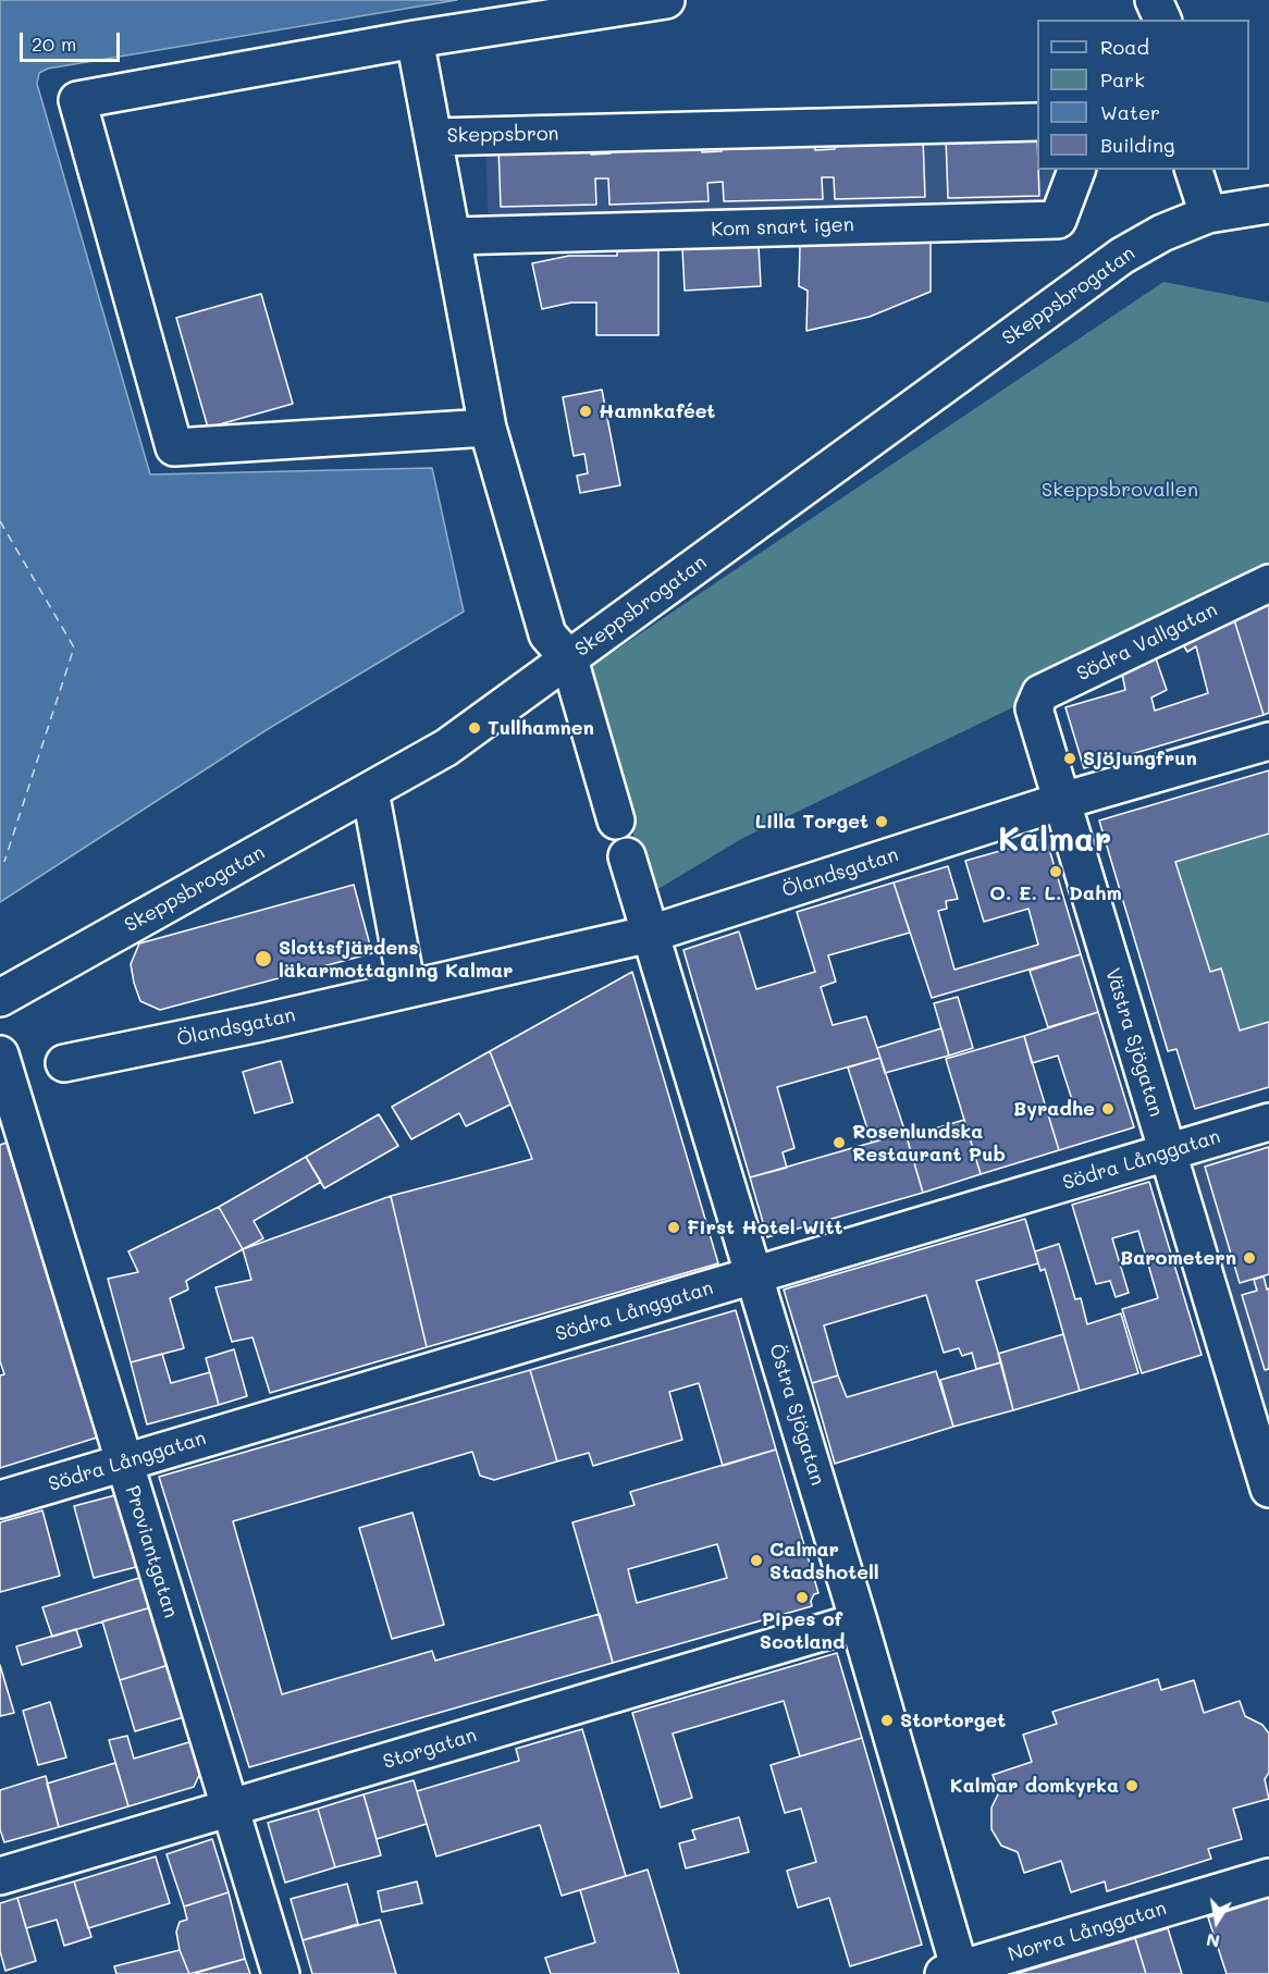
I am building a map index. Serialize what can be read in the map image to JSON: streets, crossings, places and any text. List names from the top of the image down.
{
  "streets": {
    "street": [
      "Skeppsbron",
      "Kom snart igen",
      "Skeppsbrogatan",
      "Södra Vallgatan",
      "Ölandsgatan",
      "Västra Sjögatan",
      "Södra Långgatan",
      "Östra Sjögatan",
      "Proviantgatan",
      "Storgatan",
      "Norra Långgatan"
    ]
  },
  "crossings": [
    ["Skeppsbron", "Kom snart igen"],
    ["Skeppsbron", "Skeppsbrogatan"],
    ["Södra Vallgatan", "Västra Sjögatan"],
    ["Ölandsgatan", "Västra Sjögatan"],
    ["Ölandsgatan", "Östra Sjögatan"],
    ["Västra Sjögatan", "Södra Långgatan"],
    ["Södra Långgatan", "Östra Sjögatan"],
    ["Södra Långgatan", "Proviantgatan"],
    ["Östra Sjögatan", "Storgatan"],
    ["Östra Sjögatan", "Norra Långgatan"],
    ["Proviantgatan", "Storgatan"]
  ],
  "districts": ["Kalmar"],
  "parks": ["Skeppsbrovallen"],
  "places": [
    "Hamnkaféet",
    "Tullhamnen",
    "Sjöjungfrun",
    "Lilla Torget",
    "O. E. L. Dahm",
    "Slottsfjärdens läkarmottagning Kalmar",
    "Byradhe",
    "Rosenlundska Restaurant Pub",
    "First Hotel Witt",
    "Barometern",
    "Calmar Stadshotell",
    "Pipes of Scotland",
    "Stortorget",
    "Kalmar domkyrka"
  ],
  "legend": [
    "Road",
    "Park",
    "Water",
    "Building"
  ],
  "scale_bar": "20 m",
  "north": "bottom"
}
